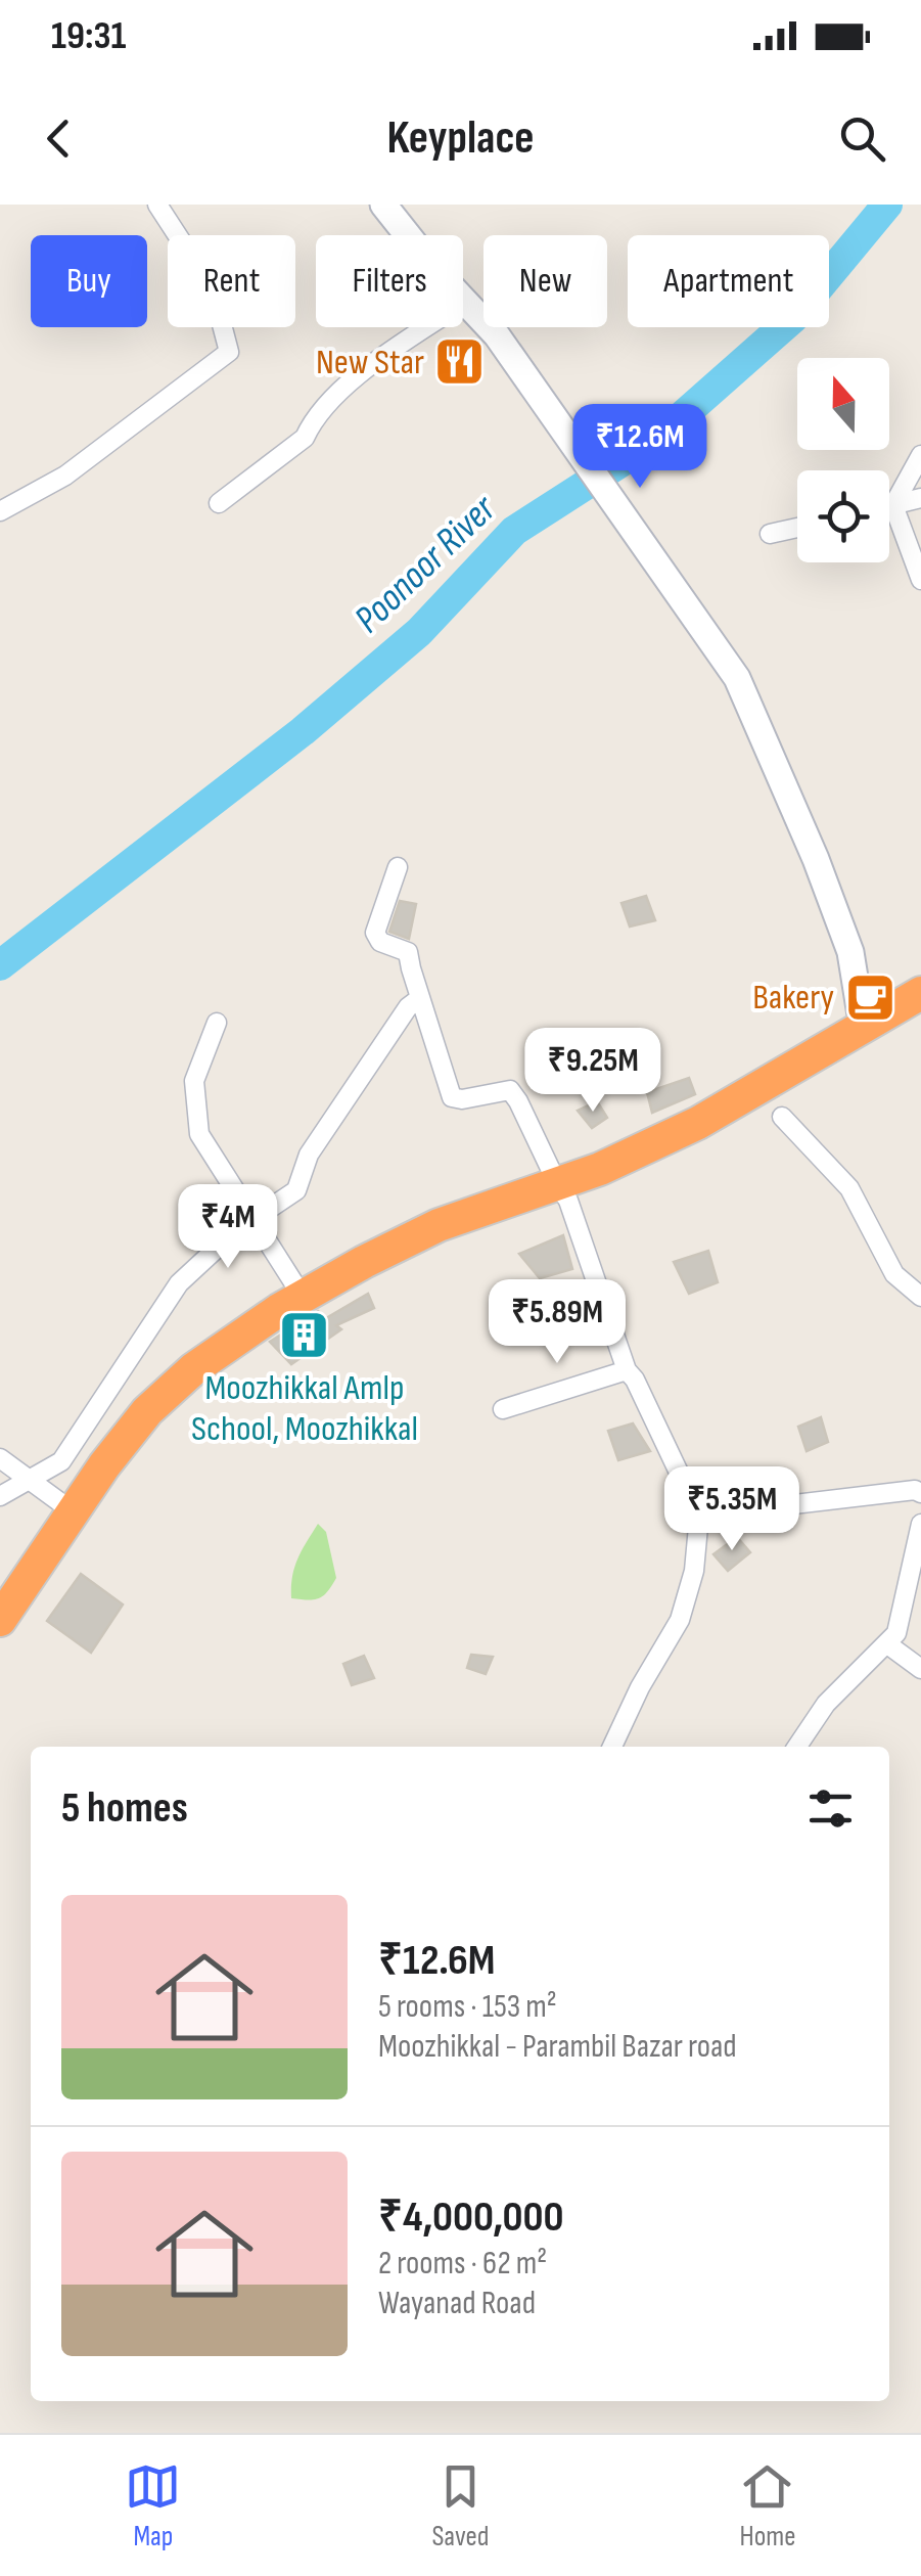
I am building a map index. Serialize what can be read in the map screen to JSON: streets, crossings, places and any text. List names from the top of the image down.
{
  "water": ["Poonoor River"],
  "places": {
    "restaurant": ["New Star"],
    "cafe": ["Bakery"],
    "building": ["Moozhikkal Amlp School, Moozhikkal"]
  },
  "north": "top",
  "page": {
    "status": "19:31",
    "header": "Keyplace",
    "chip": [
      "Buy",
      "Rent",
      "Filters",
      "New",
      "Apartment"
    ],
    "price": [
      "₹12.6M",
      "₹9.25M",
      "₹4M",
      "₹5.89M",
      "₹5.35M"
    ],
    "heading": "5 homes",
    "list": [
      {
        "name": "₹12.6M",
        "note": "5 rooms · 153 m² · Moozhikkal - Parambil Bazar road"
      },
      {
        "name": "₹4,000,000",
        "note": "2 rooms · 62 m² · Wayanad Road"
      }
    ],
    "tabs": ["Map", "Saved", "Home"]
  }
}
